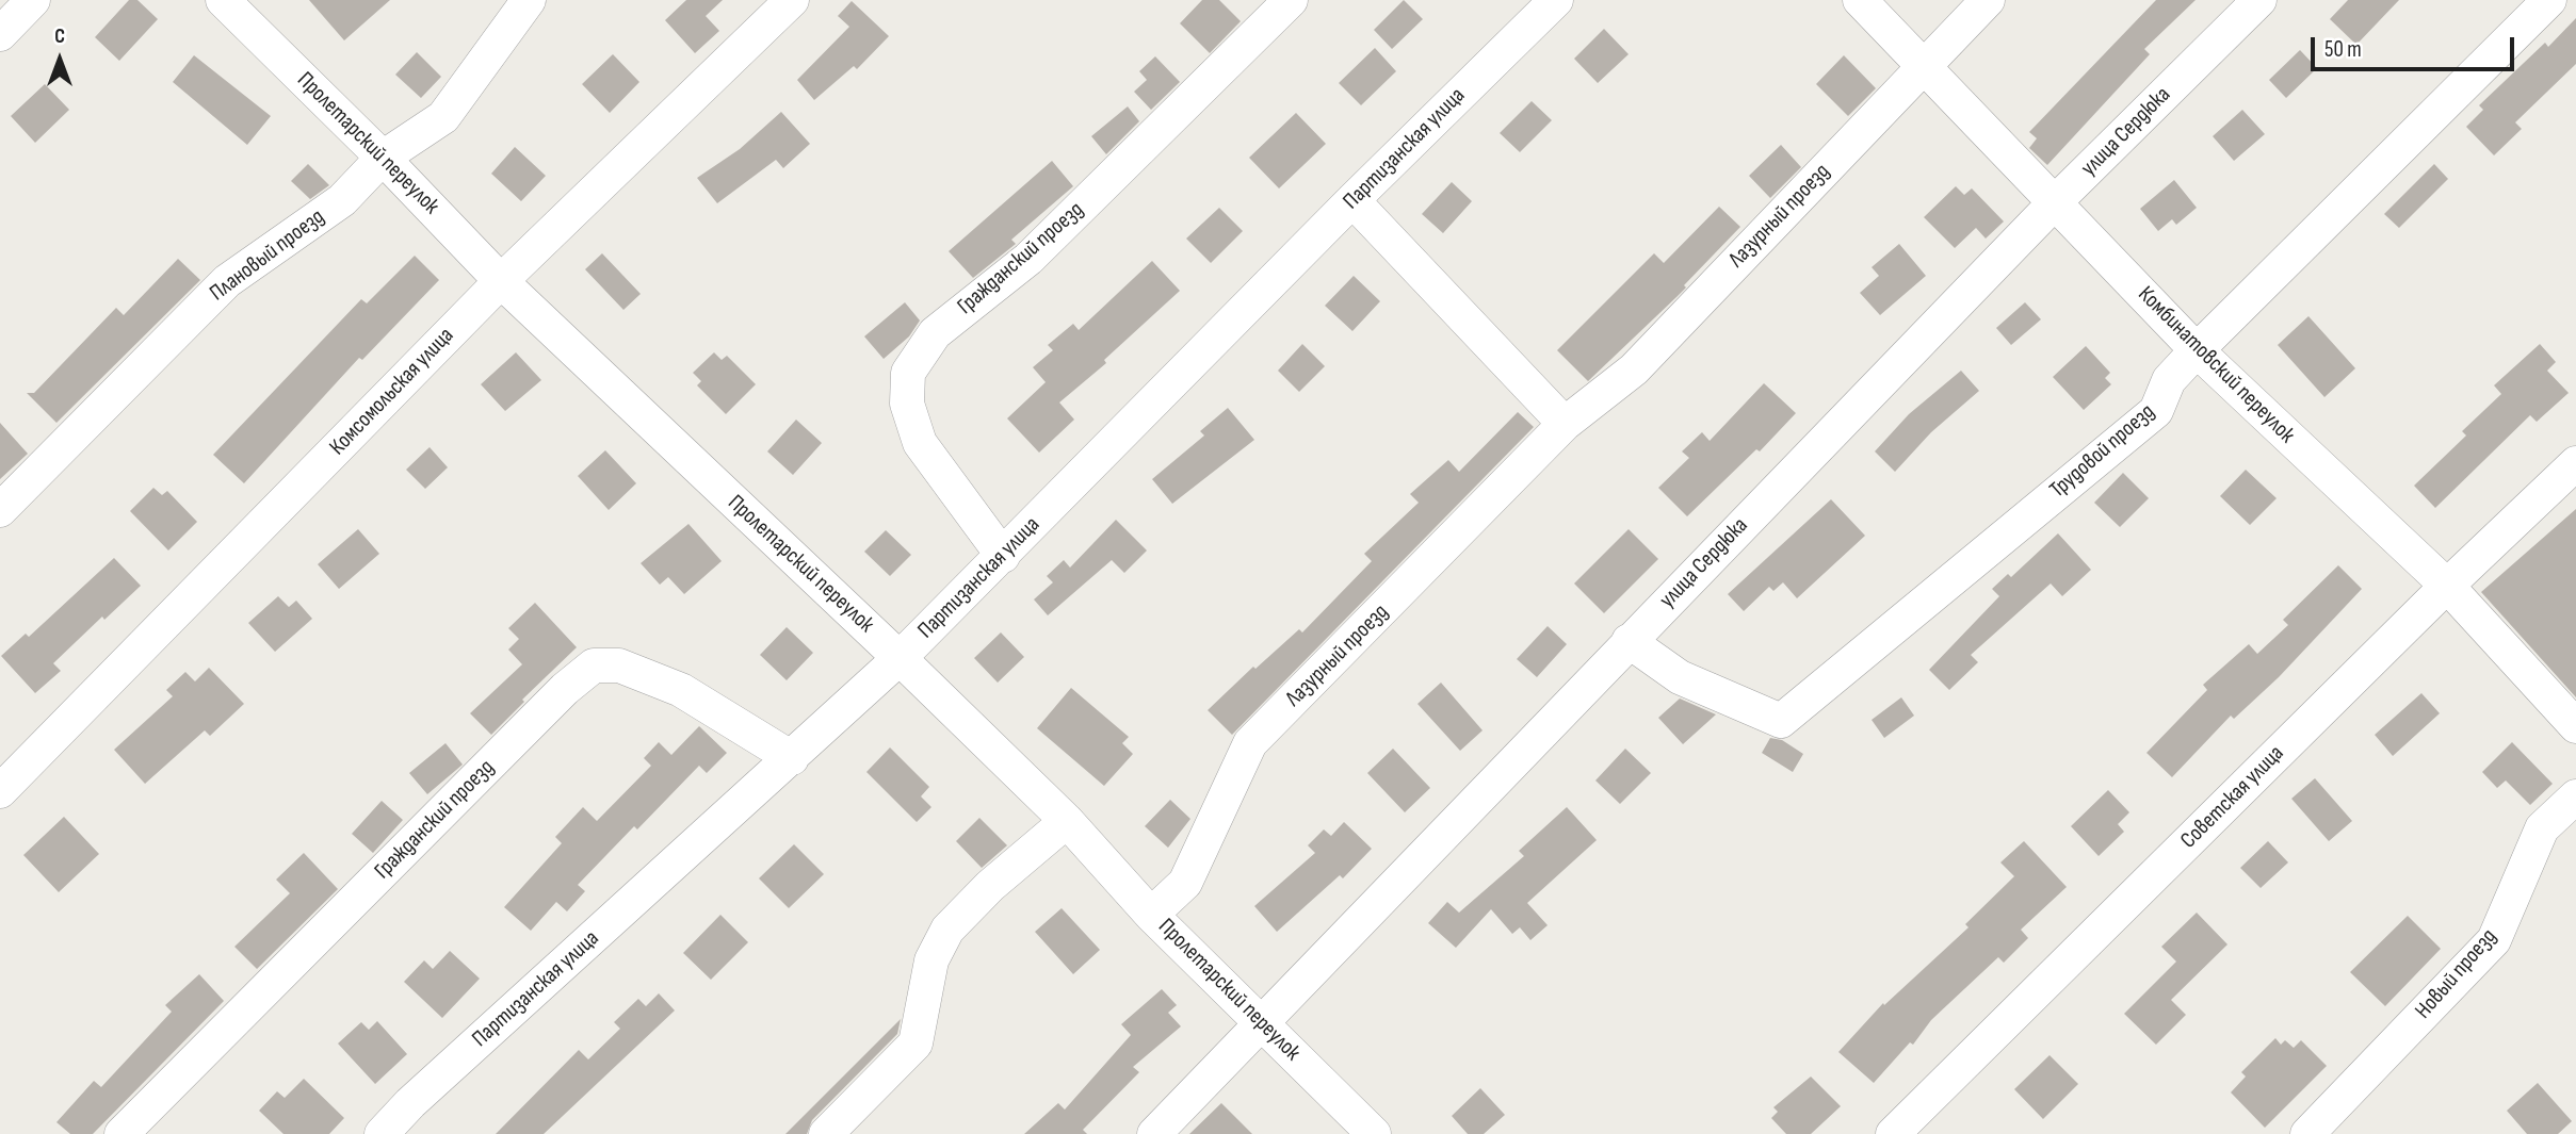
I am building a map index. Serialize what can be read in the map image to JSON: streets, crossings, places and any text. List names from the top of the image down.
{
  "streets": {
    "street": [
      "улица Сердюка",
      "Пролетарский переулок",
      "Партизанская улица",
      "Лазурный проезд",
      "Плановый проезд",
      "Гражданский проезд",
      "Комбинатовский переулок",
      "Комсомольская улица",
      "Трудовой проезд",
      "Советская улица",
      "Новый проезд"
    ]
  },
  "crossings": [
    ["улица Сердюка", "Пролетарский переулок"],
    ["улица Сердюка", "Комбинатовский переулок"],
    ["улица Сердюка", "Трудовой проезд"],
    ["Пролетарский переулок", "Партизанская улица"],
    ["Пролетарский переулок", "Лазурный проезд"],
    ["Пролетарский переулок", "Плановый проезд"],
    ["Пролетарский переулок", "Комсомольская улица"],
    ["Партизанская улица", "Гражданский проезд"],
    ["Лазурный проезд", "Комбинатовский переулок"],
    ["Комбинатовский переулок", "Трудовой проезд"],
    ["Комбинатовский переулок", "Советская улица"]
  ],
  "scale_bar": "50 m",
  "north": "top"
}
